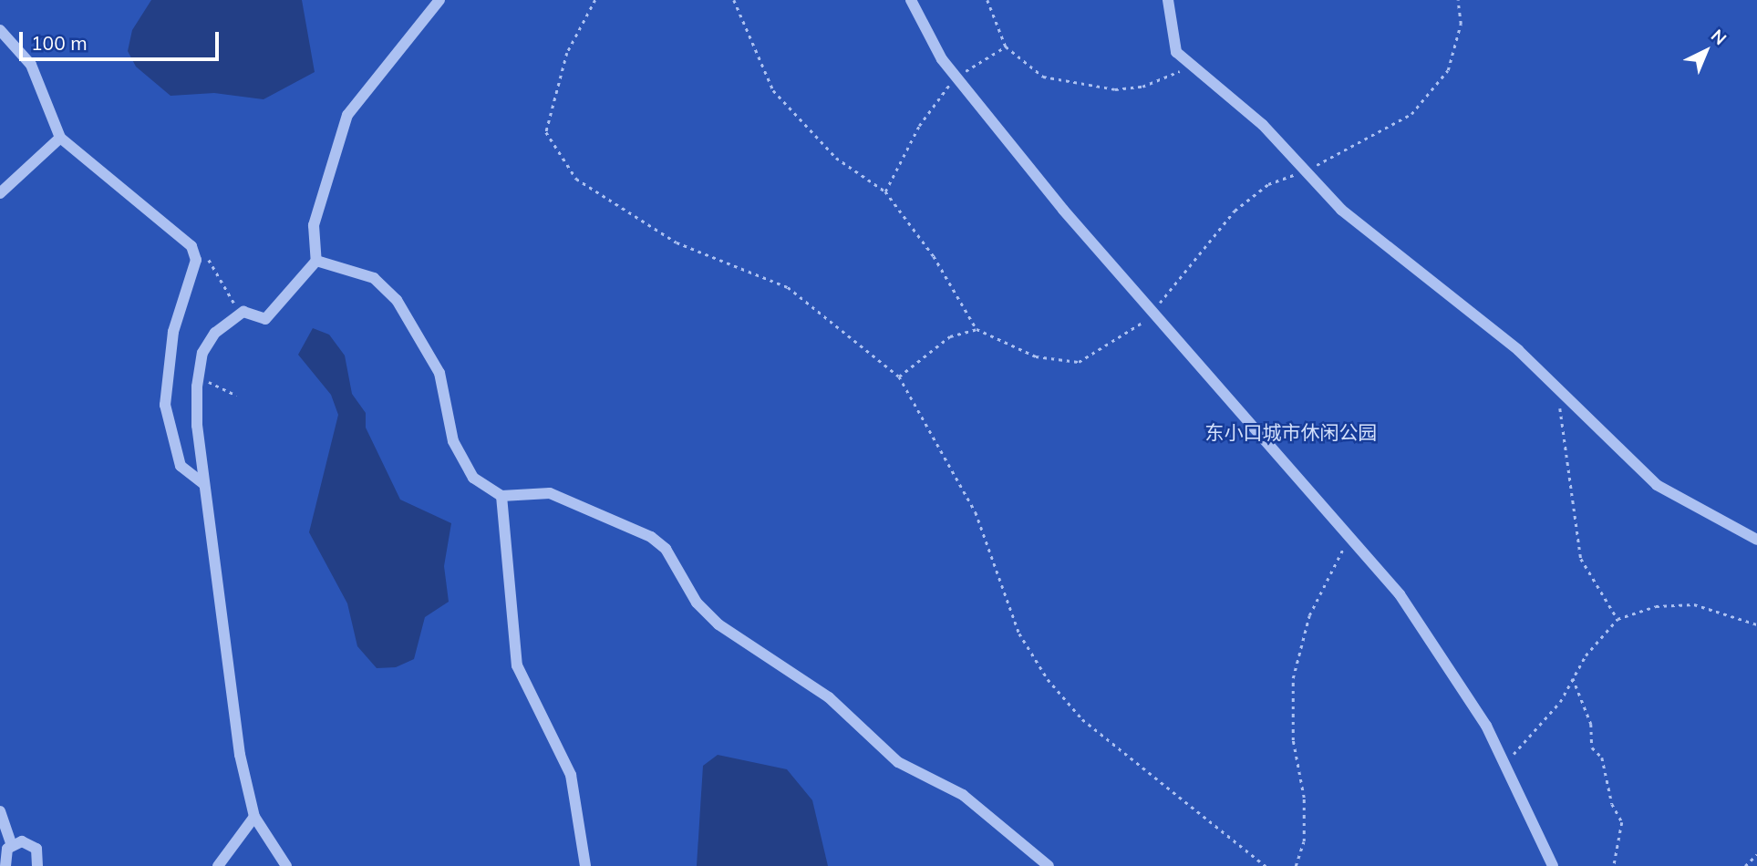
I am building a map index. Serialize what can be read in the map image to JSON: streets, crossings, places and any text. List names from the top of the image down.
{
  "parks": ["东小口城市休闲公园"],
  "scale_bar": "100 m",
  "north": "top right"
}
